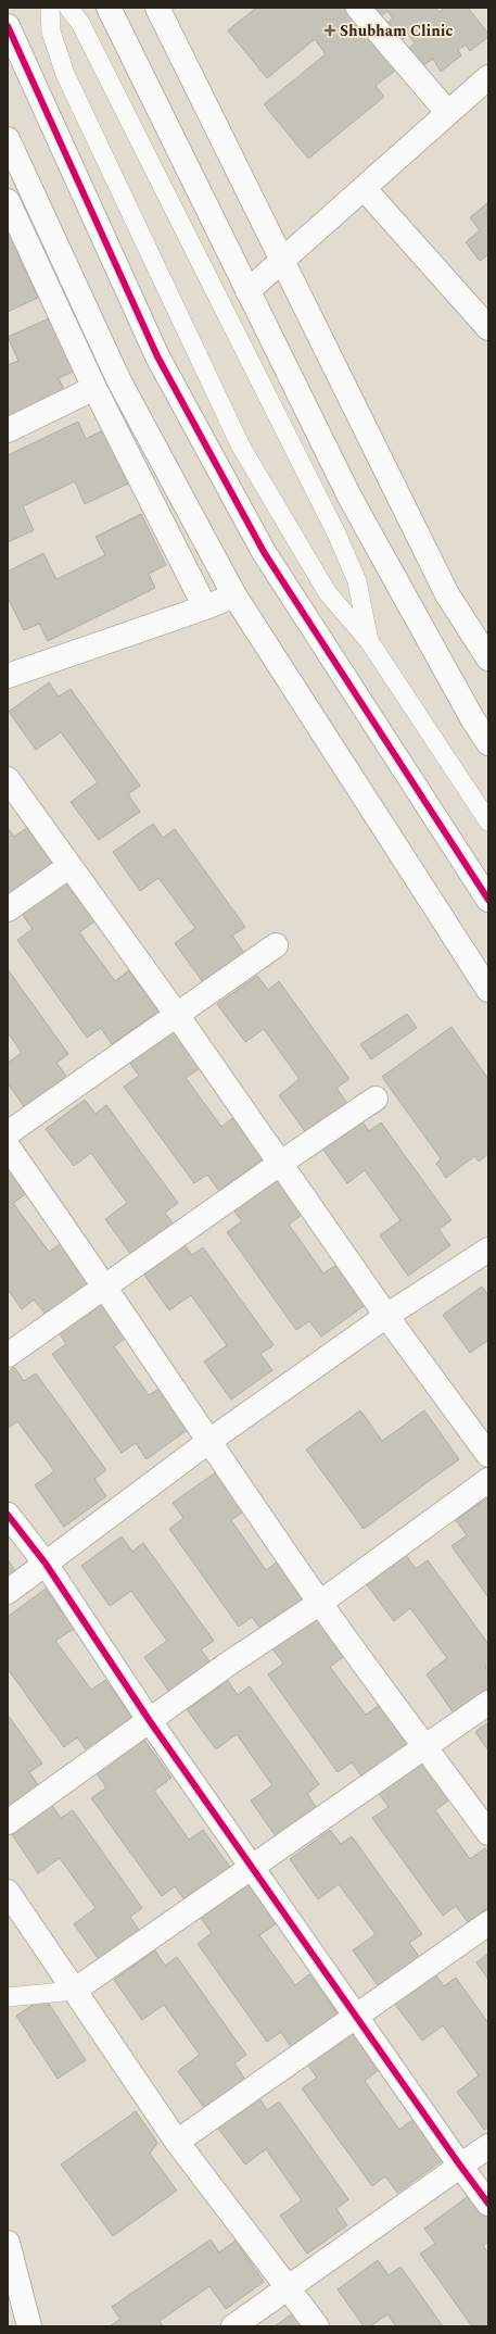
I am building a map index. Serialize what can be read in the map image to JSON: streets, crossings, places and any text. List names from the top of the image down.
{
  "places": {
    "health": ["Shubham Clinic"]
  }
}
